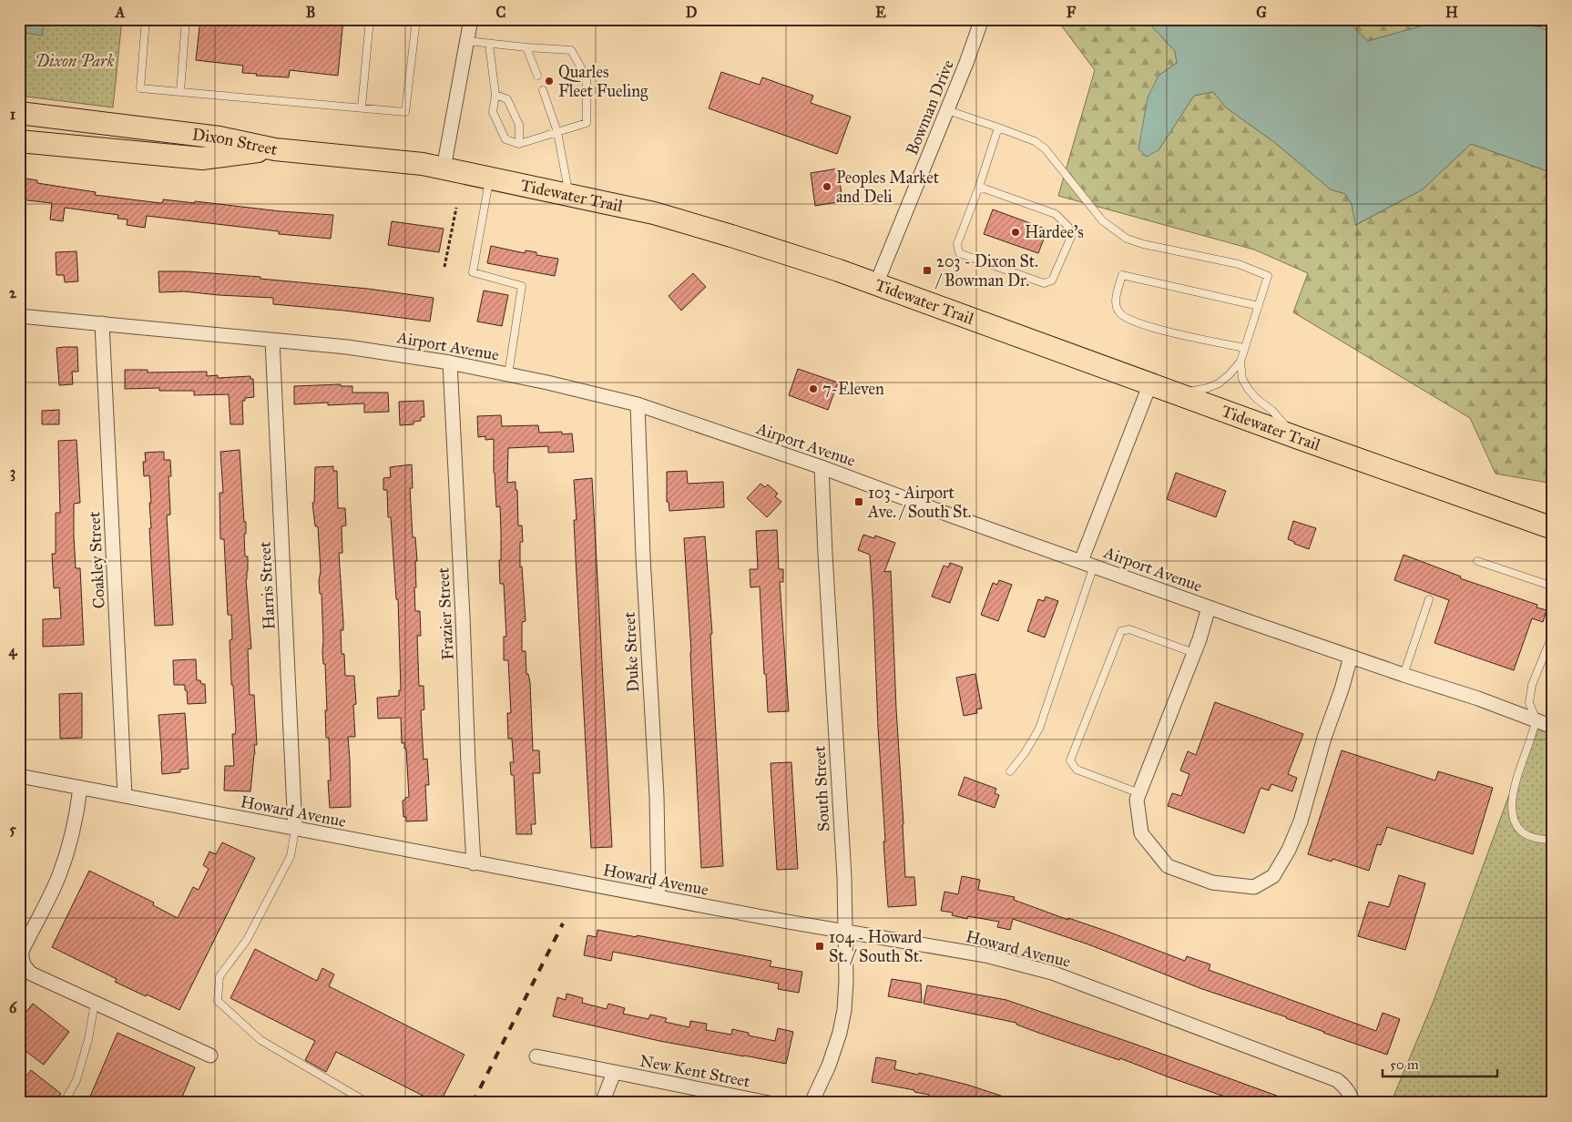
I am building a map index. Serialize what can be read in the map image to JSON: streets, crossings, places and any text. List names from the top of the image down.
{
  "streets": {
    "main road": ["Dixon Street", "Tidewater Trail"],
    "street": [
      "Bowman Drive",
      "Airport Avenue",
      "Coakley Street",
      "Harris Street",
      "Frazier Street",
      "Duke Street",
      "South Street",
      "Howard Avenue",
      "New Kent Street"
    ]
  },
  "crossings": [
    ["Bowman Drive", "Tidewater Trail"],
    ["Dixon Street", "Tidewater Trail"],
    ["Airport Avenue", "Coakley Street"],
    ["Airport Avenue", "Harris Street"],
    ["Airport Avenue", "Frazier Street"],
    ["Airport Avenue", "Duke Street"],
    ["Airport Avenue", "South Street"],
    ["Coakley Street", "Howard Avenue"],
    ["Harris Street", "Howard Avenue"],
    ["Frazier Street", "Howard Avenue"],
    ["Duke Street", "Howard Avenue"],
    ["South Street", "Howard Avenue"]
  ],
  "parks": ["Dixon Park"],
  "places": {
    "other": [
      "Quarles Fleet Fueling",
      "Peoples Market and Deli",
      "Hardee's",
      "7-Eleven"
    ],
    "transit": ["203 - Dixon St. / Bowman Dr.", "103 - Airport Ave. / South St.", "104 - Howard St. / South St."]
  },
  "scale_bar": "50 m",
  "grid": {
    "columns": [
      "A",
      "B",
      "C",
      "D",
      "E",
      "F",
      "G",
      "H"
    ],
    "rows": [
      "1",
      "2",
      "3",
      "4",
      "5",
      "6"
    ]
  }
}
